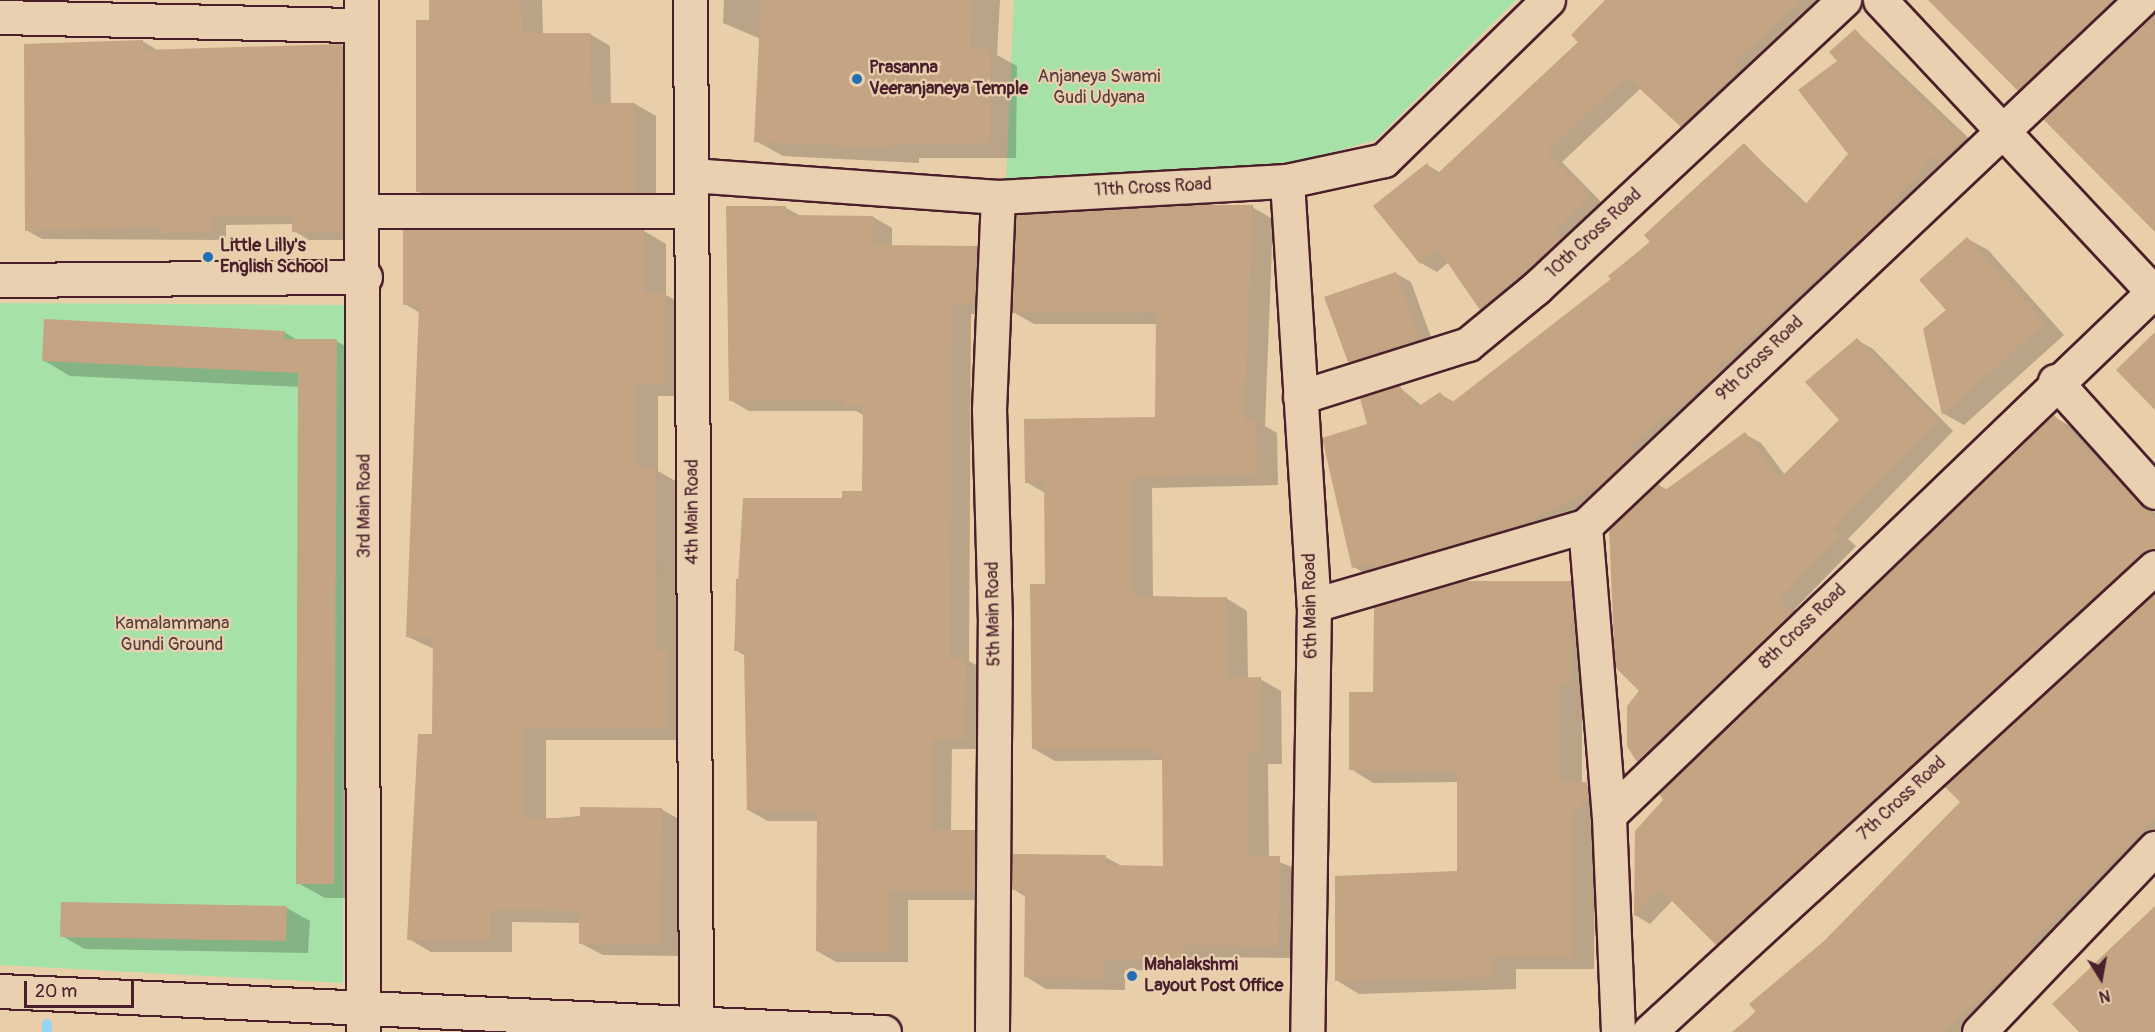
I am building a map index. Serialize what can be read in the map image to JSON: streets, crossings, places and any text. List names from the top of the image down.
{
  "streets": {
    "street": [
      "11th Cross Road",
      "10th Cross Road",
      "9th Cross Road",
      "3rd Main Road",
      "4th Main Road",
      "6th Main Road",
      "5th Main Road",
      "8th Cross Road",
      "7th Cross Road"
    ]
  },
  "crossings": [
    ["11th Cross Road", "4th Main Road"],
    ["11th Cross Road", "6th Main Road"],
    ["11th Cross Road", "5th Main Road"],
    ["10th Cross Road", "6th Main Road"],
    ["9th Cross Road", "6th Main Road"]
  ],
  "parks": ["Anjaneya Swami Gudi Udyana", "Kamalammana Gundi Ground"],
  "places": ["Prasanna Veeranjaneya Temple", "Little Lilly's English School", "Mahalakshmi Layout Post Office"],
  "scale_bar": "20 m",
  "north": "bottom"
}
